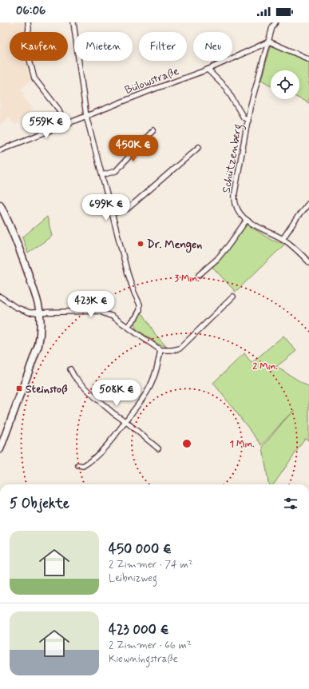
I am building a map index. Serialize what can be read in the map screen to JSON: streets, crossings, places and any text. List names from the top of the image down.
{
  "streets": {
    "street": ["Bülowstraße", "Schützenberg"]
  },
  "crossings": [
    ["Bülowstraße", "Schützenberg"]
  ],
  "places": {
    "other": ["Dr. Mengen"],
    "transit": ["Steinstoß"]
  },
  "page": {
    "status": "06:06",
    "chip": [
      "Kaufen",
      "Mieten",
      "Filter",
      "Neu"
    ],
    "price": [
      "559K €",
      "450K €",
      "699K €",
      "423K €",
      "508K €"
    ],
    "heading": "5 Objekte",
    "list": [
      {
        "name": "450 000 €",
        "note": "2 Zimmer · 74 m² · Leibnizweg"
      },
      {
        "name": "423 000 €",
        "note": "2 Zimmer · 66 m² · Kiewningstraße"
      }
    ]
  },
  "rings": ["3 Min.", "2 Min.", "1 Min."]
}
